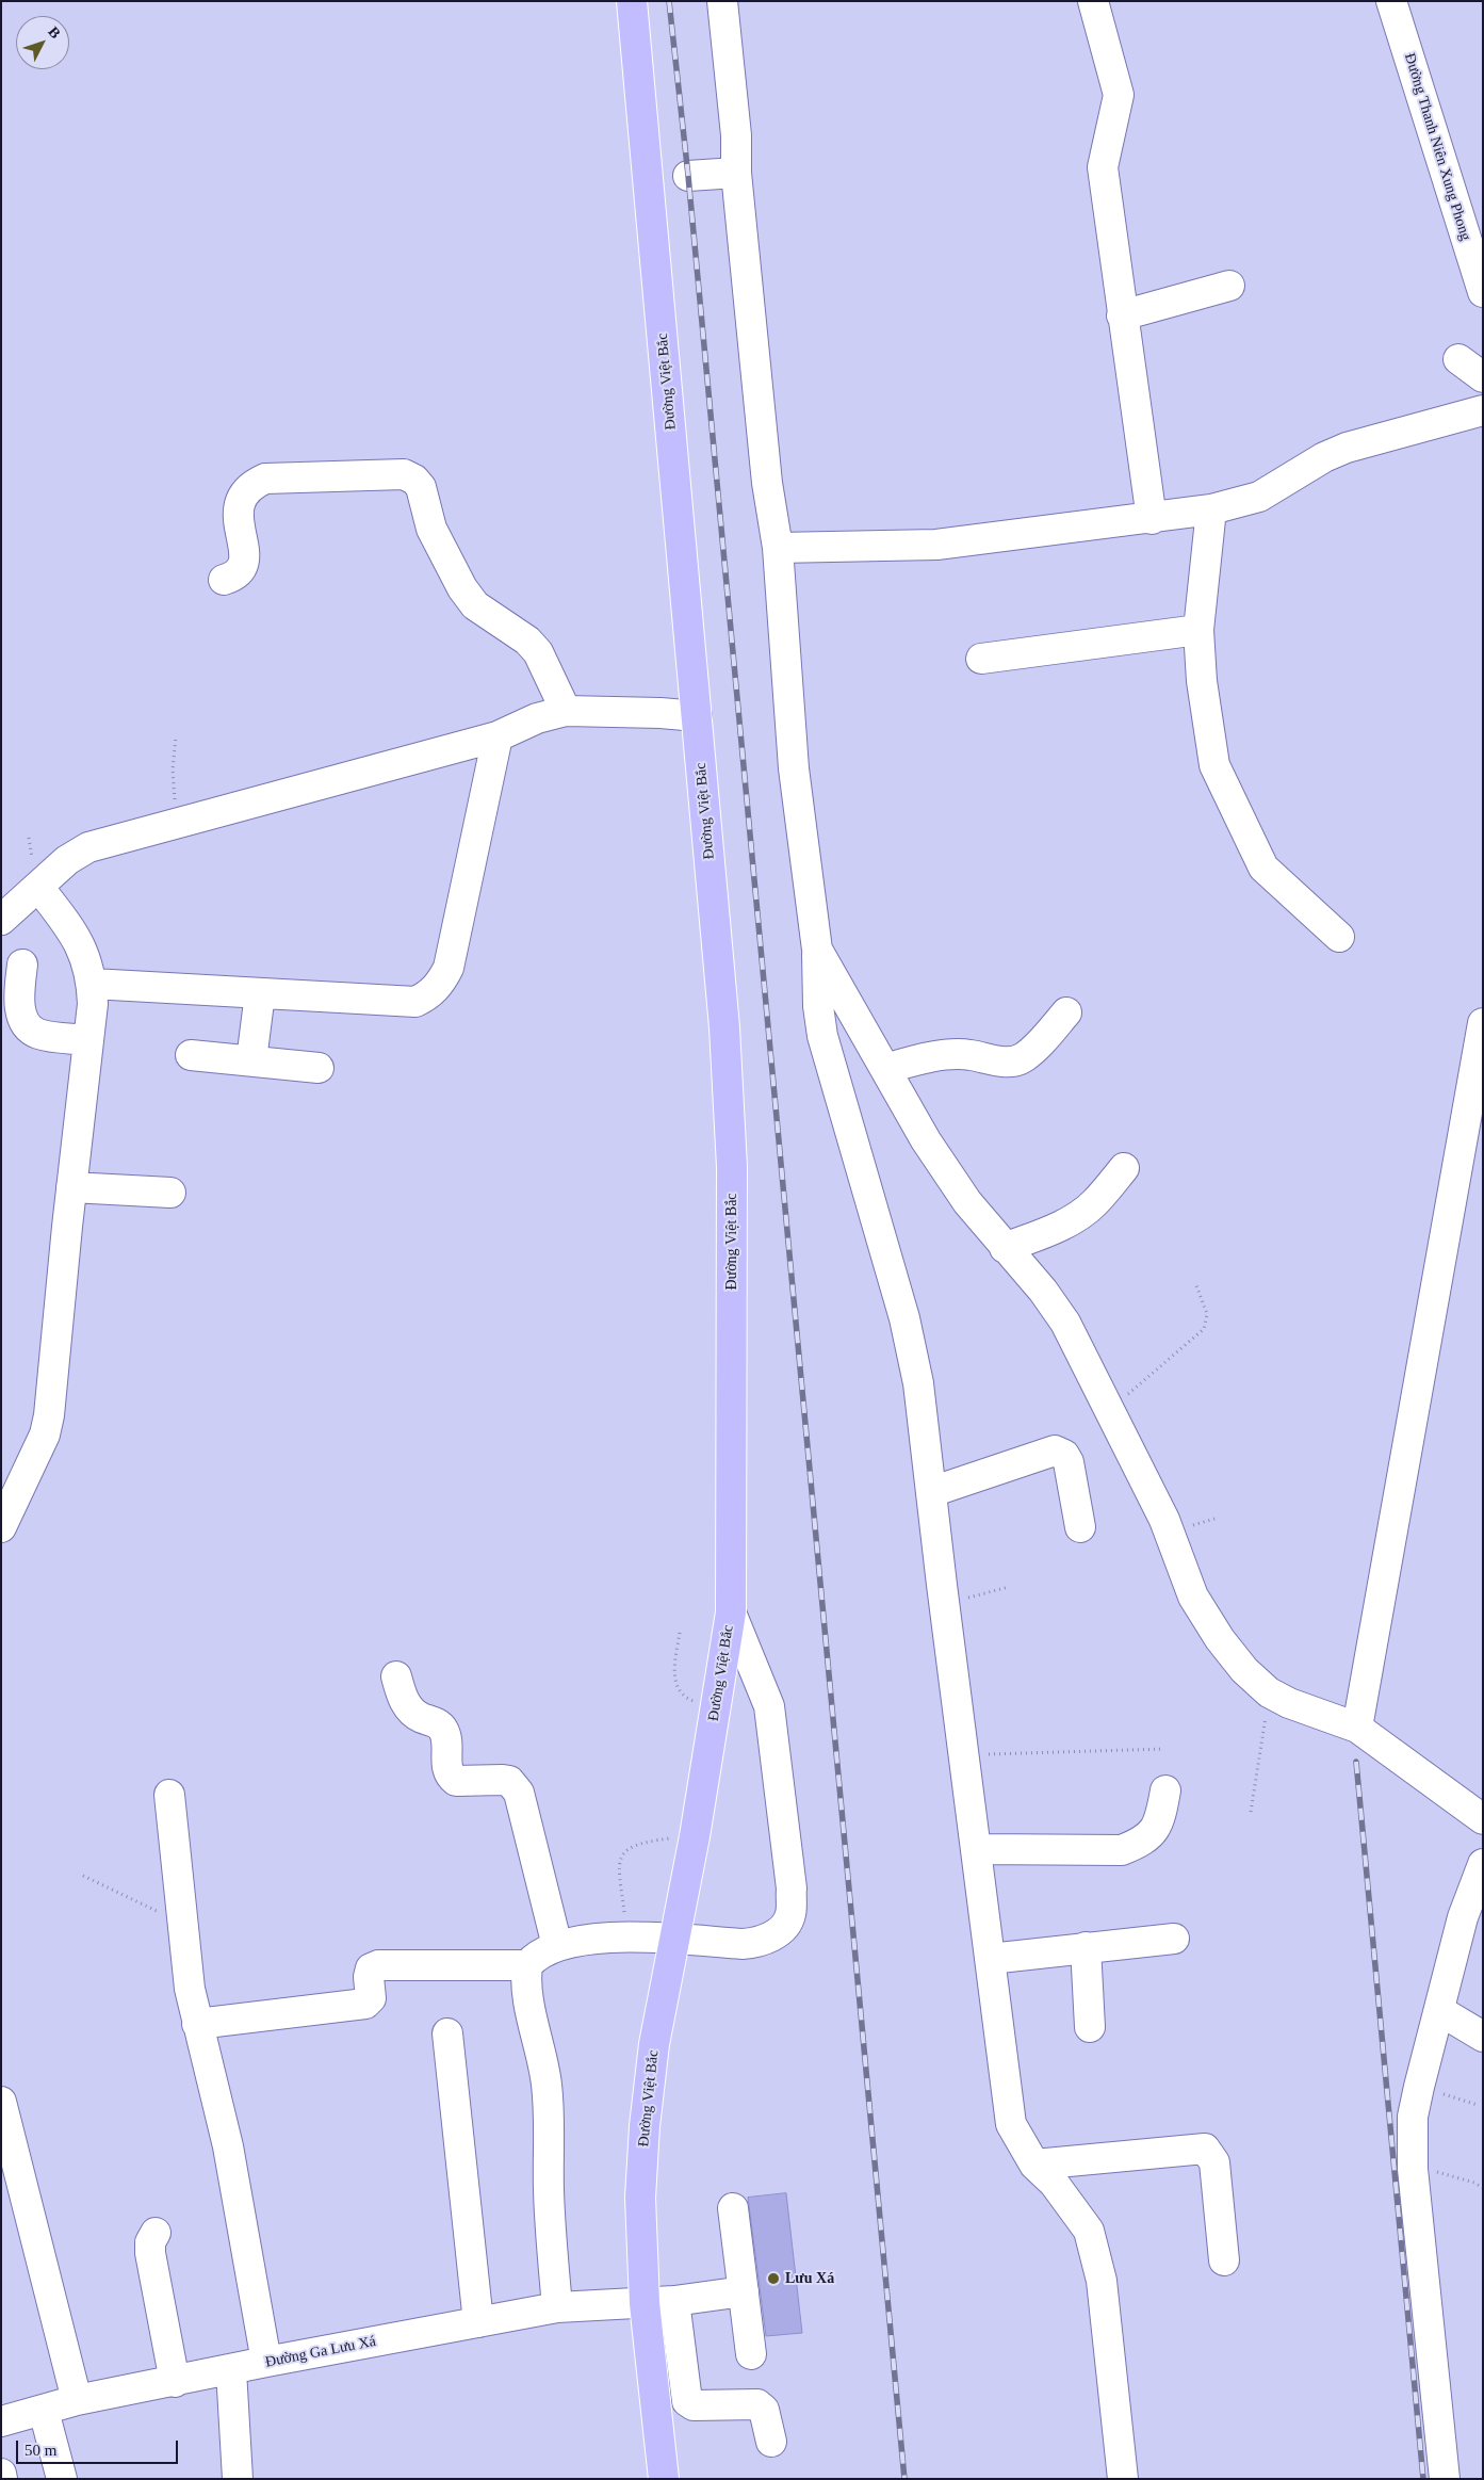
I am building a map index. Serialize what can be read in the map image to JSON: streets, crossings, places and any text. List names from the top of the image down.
{
  "streets": {
    "main road": ["Đường Việt Bắc"],
    "street": ["Đường Thanh Niên Xung Phong", "Đường Ga Lưu Xá"]
  },
  "crossings": [
    ["Đường Việt Bắc", "Đường Ga Lưu Xá"]
  ],
  "places": ["Lưu Xá"],
  "scale_bar": "50 m",
  "north": "top right"
}
